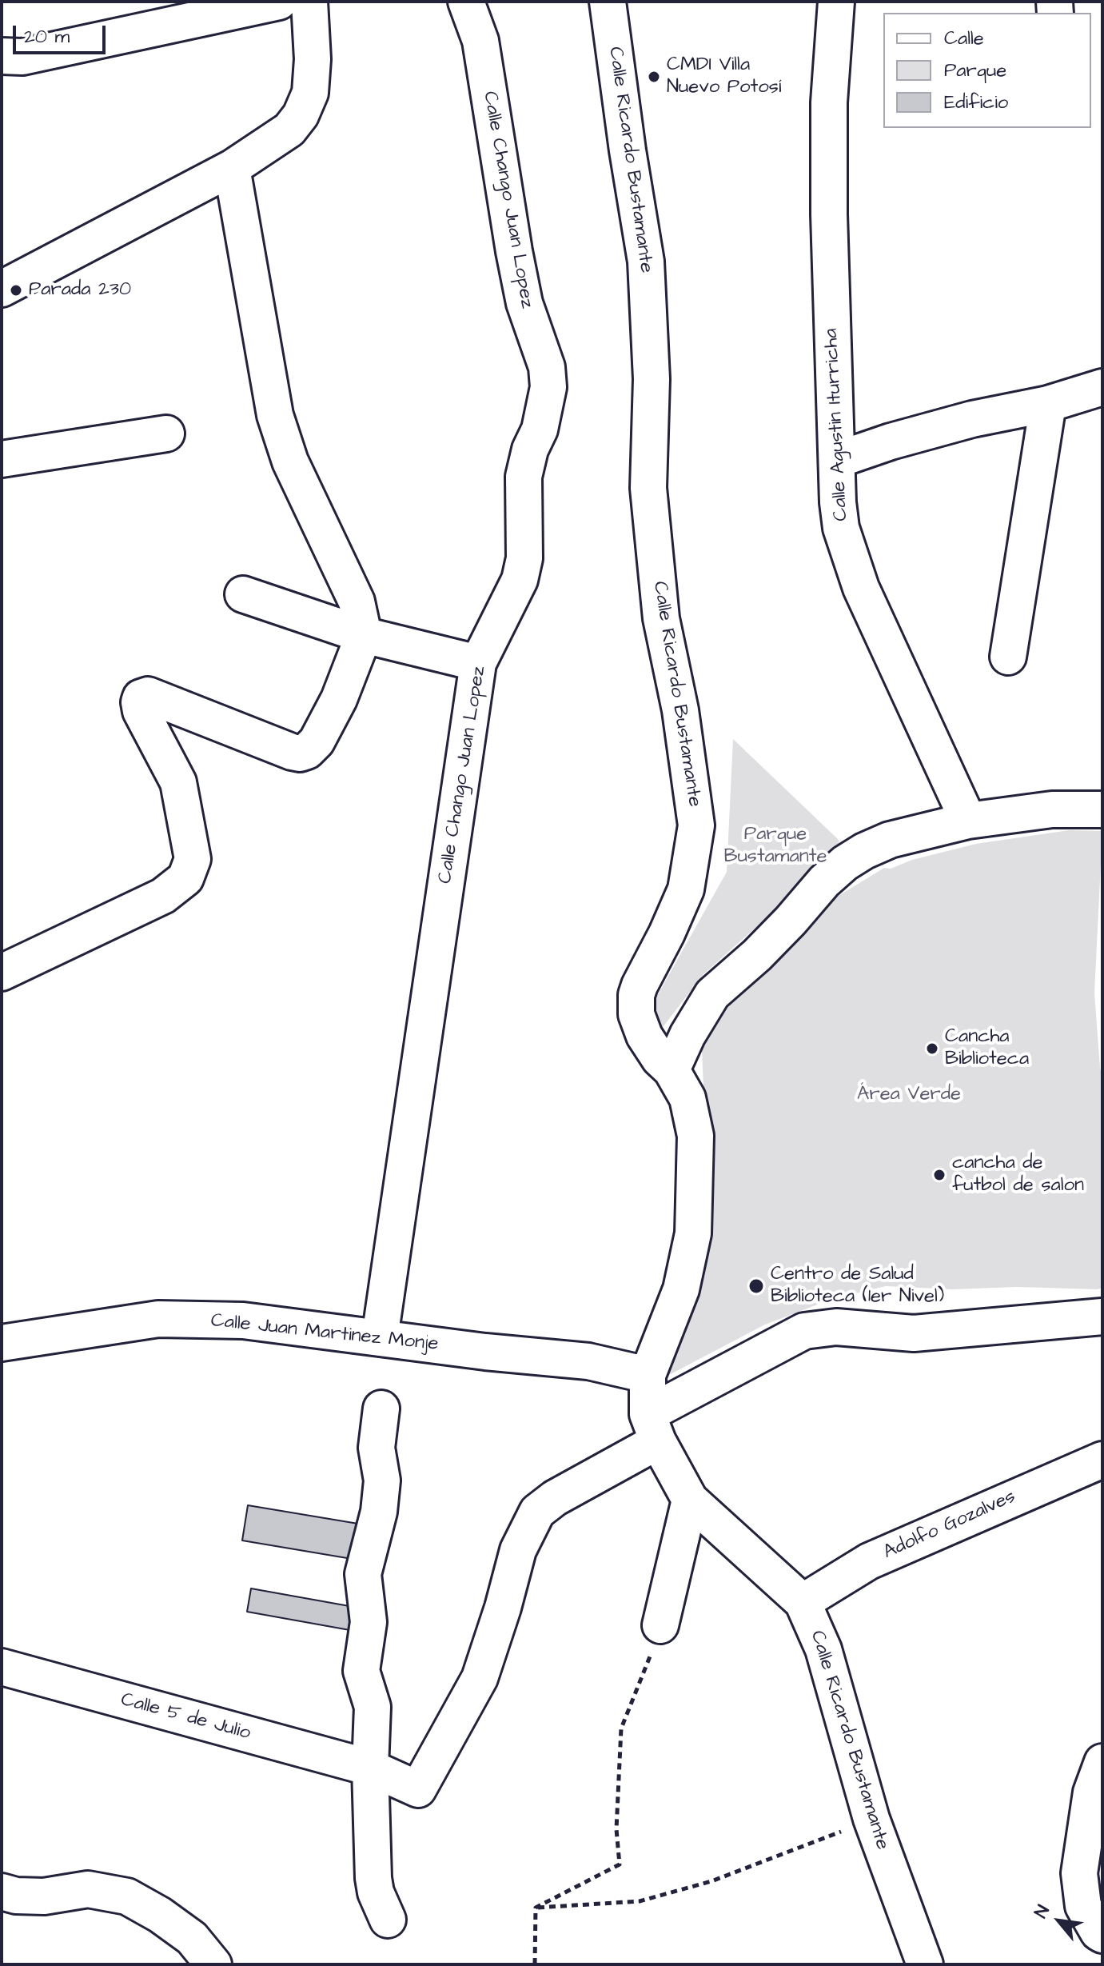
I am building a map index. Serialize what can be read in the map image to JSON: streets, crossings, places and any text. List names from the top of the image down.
{
  "streets": {
    "street": [
      "Calle Ricardo Bustamante",
      "Calle Chango Juan Lopez",
      "Calle Agustin Iturricha",
      "Calle Juan Martinez Monje",
      "Adolfo Gozalves",
      "Calle 5 de Julio"
    ]
  },
  "crossings": [
    ["Calle Ricardo Bustamante", "Calle Juan Martinez Monje"],
    ["Calle Ricardo Bustamante", "Adolfo Gozalves"],
    ["Calle Ricardo Bustamante", "Calle 5 de Julio"],
    ["Calle Chango Juan Lopez", "Calle Juan Martinez Monje"]
  ],
  "parks": ["Parque Bustamante", "Área Verde"],
  "places": [
    "CMDI Villa Nuevo Potosí",
    "Parada 230",
    "Cancha Biblioteca",
    "cancha de futbol de salon",
    "Centro de Salud Biblioteca (1er Nivel)"
  ],
  "legend": ["Calle", "Parque", "Edificio"],
  "scale_bar": "20 m",
  "north": "top left"
}
